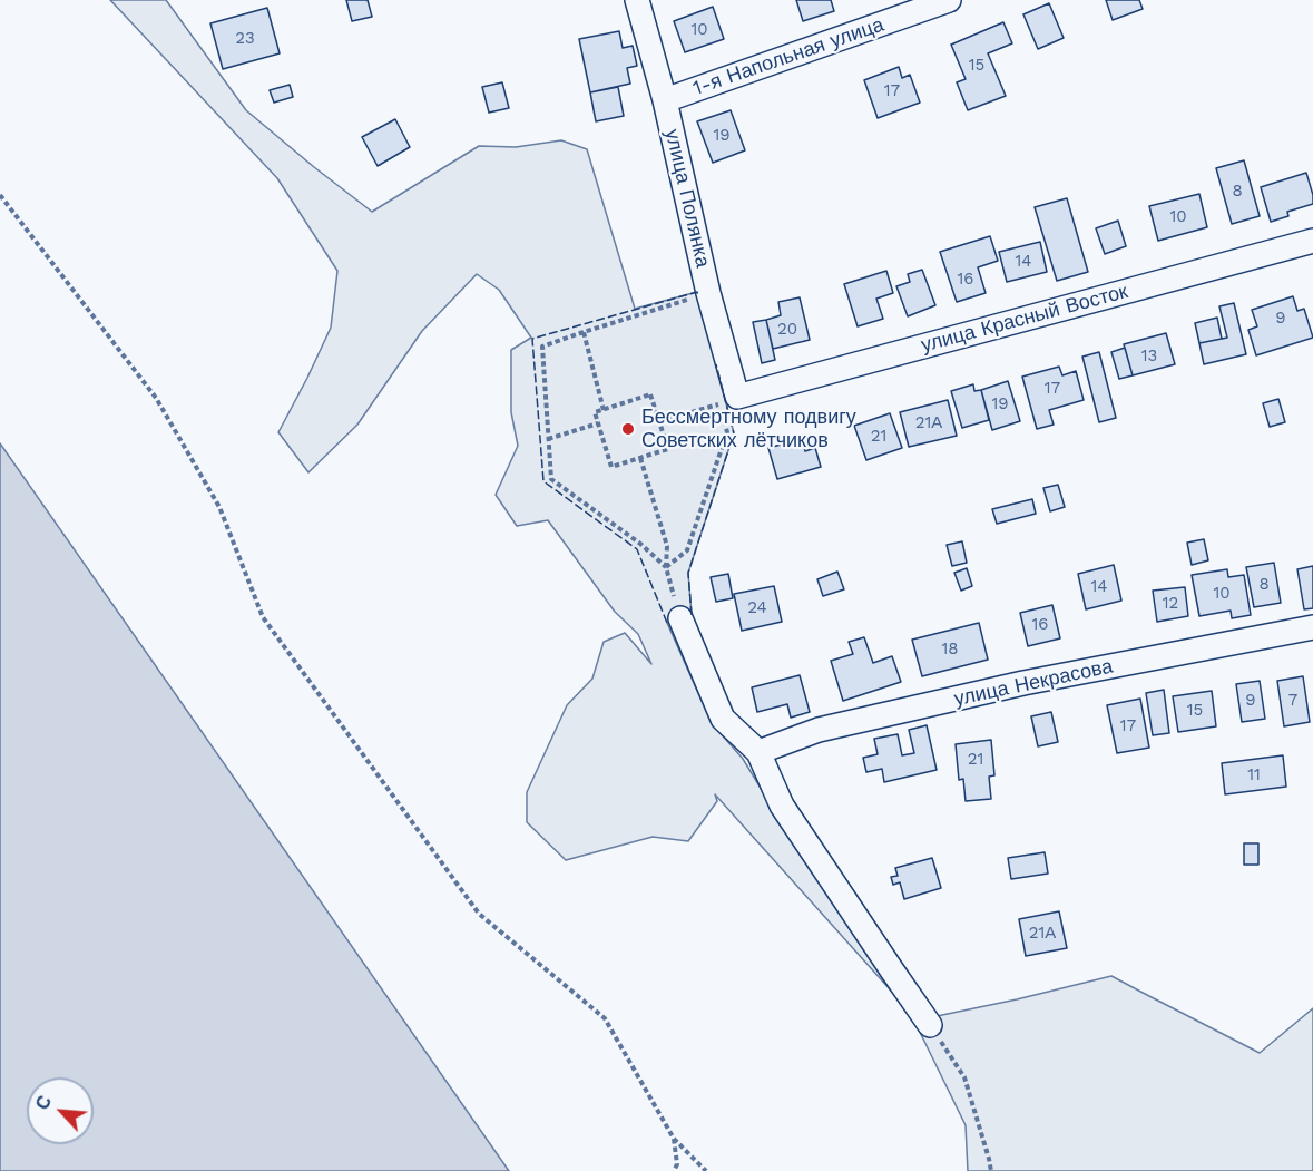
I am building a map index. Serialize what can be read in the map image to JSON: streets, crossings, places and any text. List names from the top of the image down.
{
  "streets": {
    "street": [
      "1-я Напольная улица",
      "улица Полянка",
      "улица Красный Восток",
      "улица Некрасова"
    ]
  },
  "crossings": [
    ["1-я Напольная улица", "улица Полянка"],
    ["улица Полянка", "улица Красный Восток"]
  ],
  "places": ["Бессмертному подвигу Советских лётчиков"],
  "house_numbers": [
    "10",
    "23",
    "15",
    "17",
    "19",
    "8",
    "10",
    "14",
    "16",
    "9",
    "20",
    "13",
    "17",
    "19",
    "21А",
    "21",
    "8",
    "14",
    "10",
    "12",
    "24",
    "16",
    "18",
    "9",
    "7",
    "15",
    "17",
    "21",
    "11",
    "21А"
  ],
  "north": "top left"
}
